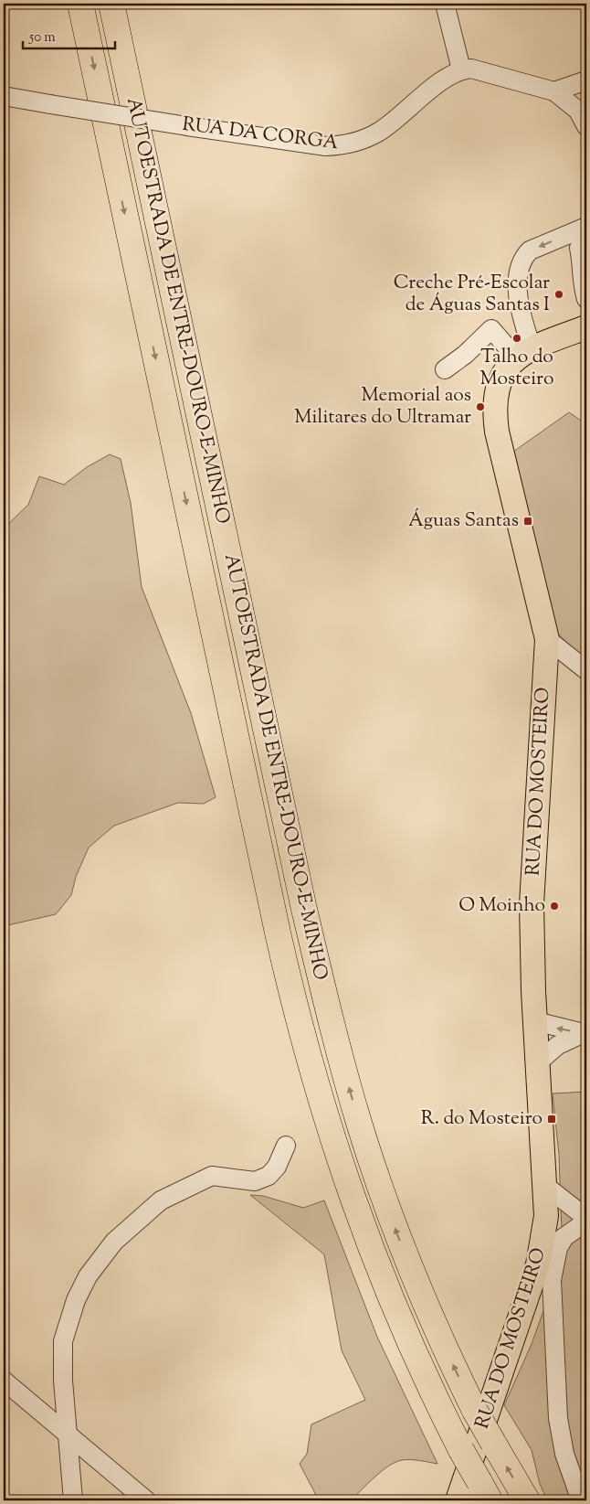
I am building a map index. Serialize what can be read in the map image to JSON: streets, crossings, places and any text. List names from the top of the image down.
{
  "streets": {
    "highway": ["AUTOESTRADA DE ENTRE-DOURO-E-MINHO"],
    "main road": ["RUA DO MOSTEIRO"],
    "street": ["RUA DA CORGA"]
  },
  "places": {
    "other": [
      "Creche Pré-Escolar de Águas Santas I",
      "Talho do Mosteiro",
      "Memorial aos Militares do Ultramar",
      "O Moinho"
    ],
    "transit": ["Águas Santas", "R. do Mosteiro"]
  },
  "scale_bar": "50 m"
}
